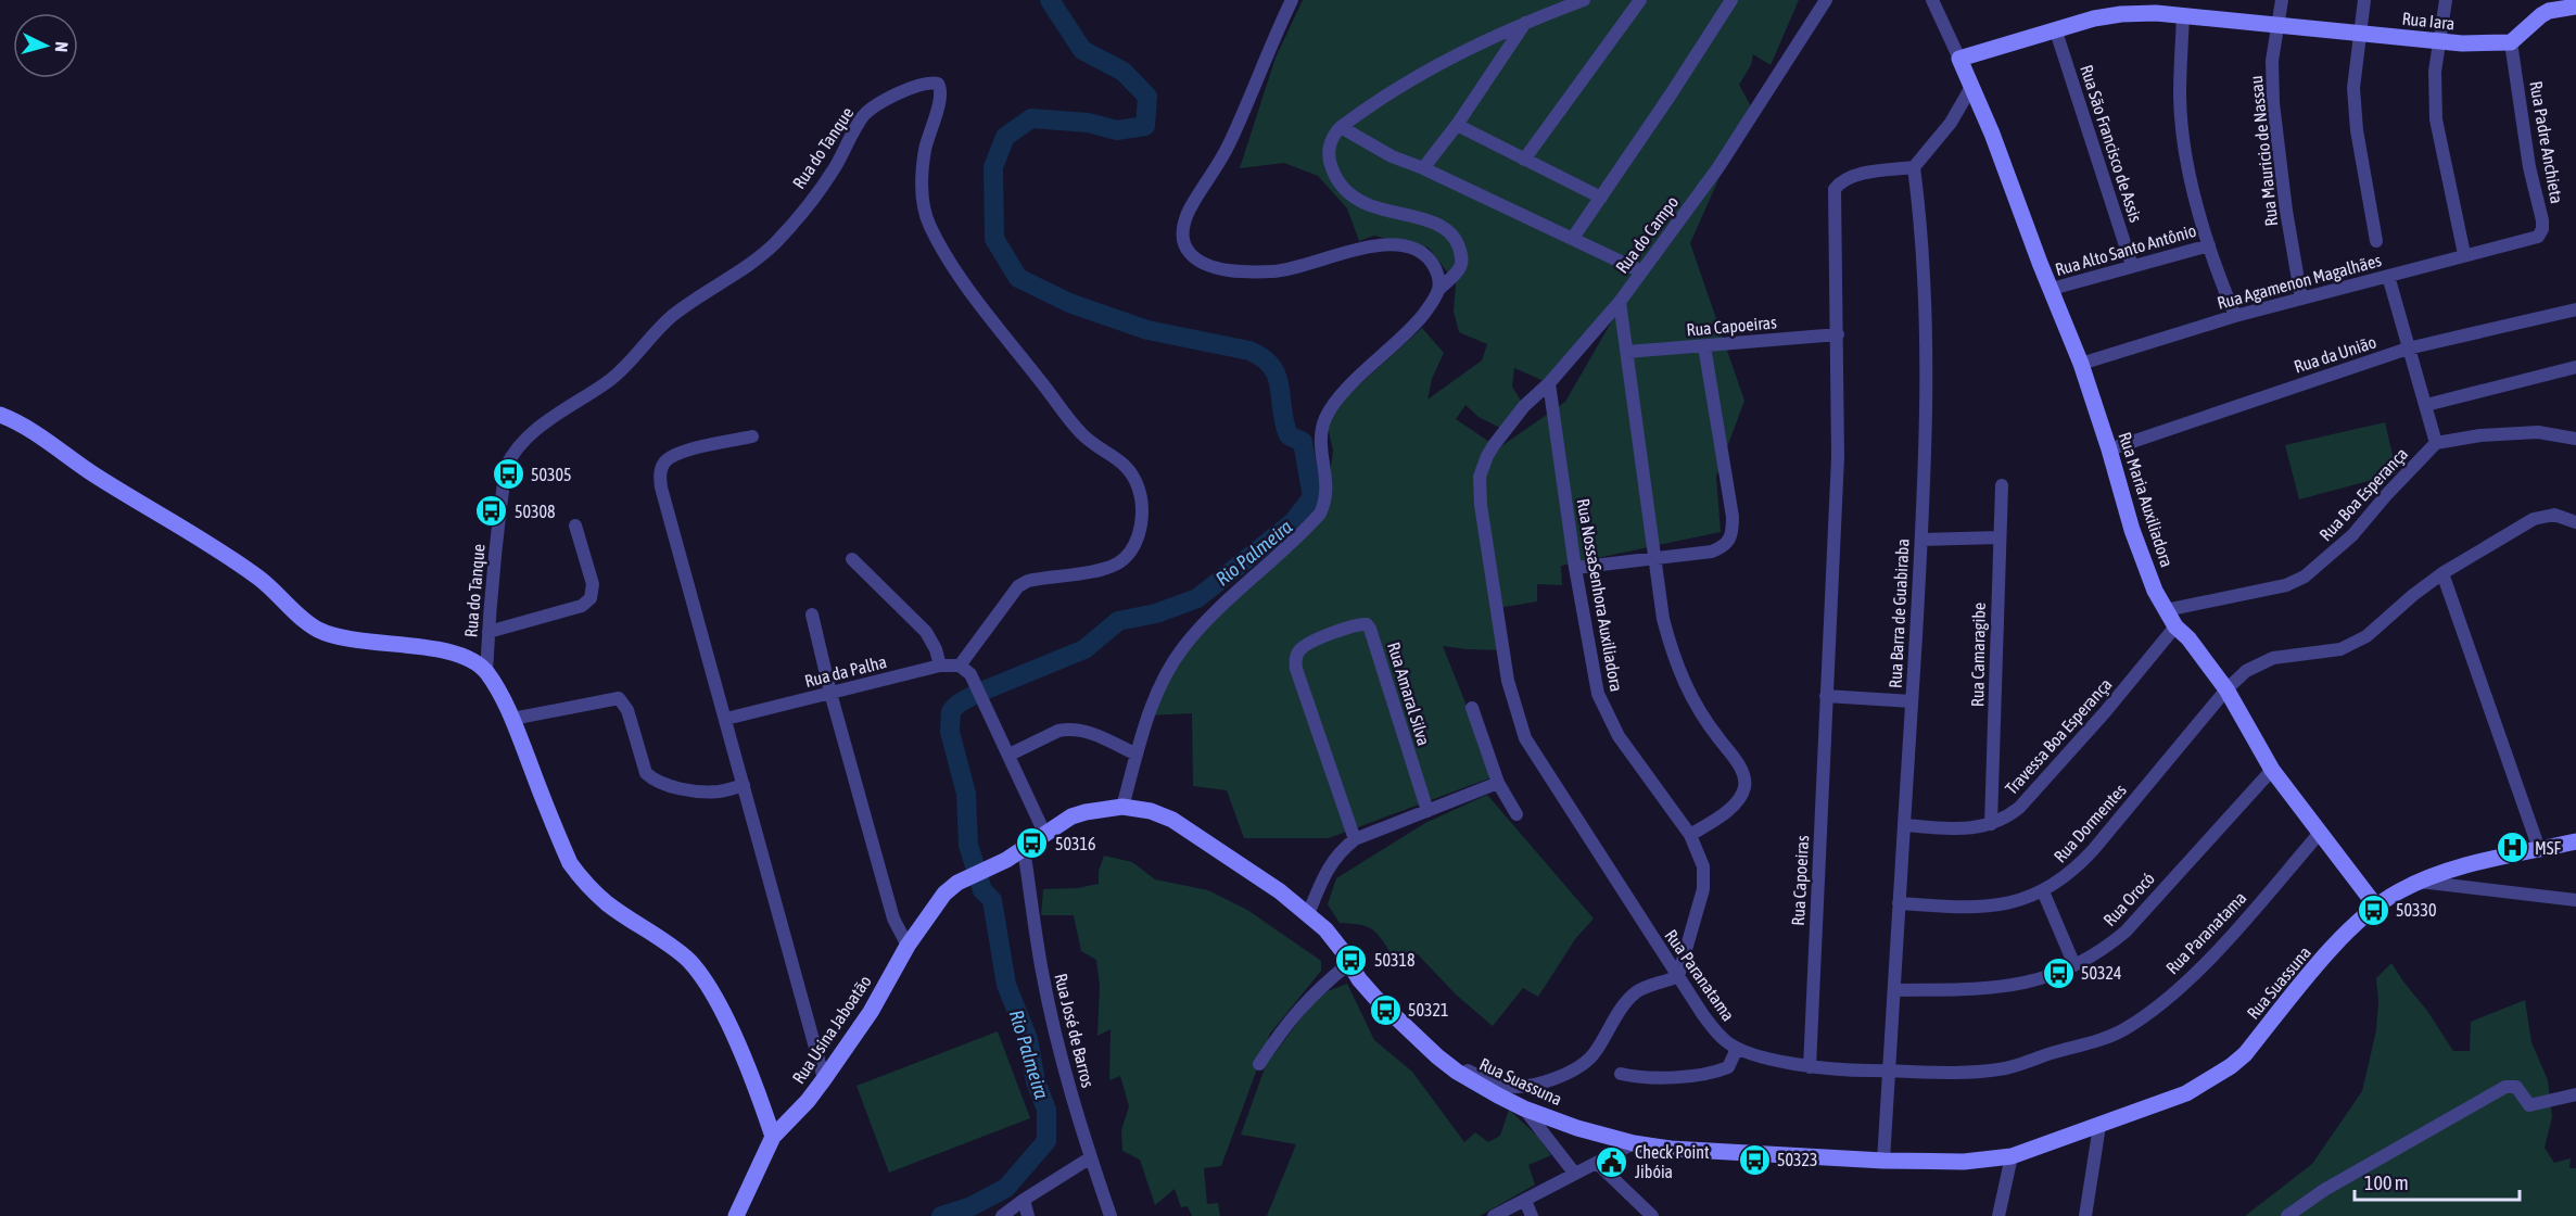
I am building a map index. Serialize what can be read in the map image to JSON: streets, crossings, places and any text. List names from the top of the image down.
{
  "streets": {
    "street": [
      "Rua Iara",
      "Rua Padre Anchieta",
      "Rua São Francisco de Assis",
      "Rua do Tanque",
      "Rua Mauricio de Nassau",
      "Rua do Campo",
      "Rua Alto Santo Antônio",
      "Rua Agamenon Magalhães",
      "Rua Capoeiras",
      "Rua da União",
      "Rua Boa Esperança",
      "Rua Maria Auxiliadora",
      "Rua NossaSenhora Auxiliadora",
      "Rua Barra de Guabiraba",
      "Rua Camaragibe",
      "Rua da Palha",
      "Rua Amaral Silva",
      "Travessa Boa Esperança",
      "Rua Dormentes",
      "Rua Orocó",
      "Rua Paranatama",
      "Rua Suassuna",
      "Rua Usina Jaboatão",
      "Rua José de Barros"
    ]
  },
  "crossings": [
    ["Rua Iara", "Rua Padre Anchieta"],
    ["Rua Iara", "Rua São Francisco de Assis"],
    ["Rua Iara", "Rua Mauricio de Nassau"],
    ["Rua Iara", "Rua Maria Auxiliadora"],
    ["Rua Padre Anchieta", "Rua Agamenon Magalhães"],
    ["Rua São Francisco de Assis", "Rua Alto Santo Antônio"],
    ["Rua do Tanque", "Rua da Palha"],
    ["Rua Mauricio de Nassau", "Rua Agamenon Magalhães"],
    ["Rua do Campo", "Rua NossaSenhora Auxiliadora"],
    ["Rua do Campo", "Rua Paranatama"],
    ["Rua Alto Santo Antônio", "Rua Maria Auxiliadora"],
    ["Rua Agamenon Magalhães", "Rua Maria Auxiliadora"],
    ["Rua Capoeiras", "Rua Barra de Guabiraba"],
    ["Rua Capoeiras", "Rua Paranatama"],
    ["Rua da União", "Rua Maria Auxiliadora"],
    ["Rua Boa Esperança", "Rua Maria Auxiliadora"],
    ["Rua Maria Auxiliadora", "Travessa Boa Esperança"],
    ["Rua Maria Auxiliadora", "Rua Dormentes"],
    ["Rua Maria Auxiliadora", "Rua Orocó"],
    ["Rua Maria Auxiliadora", "Rua Paranatama"],
    ["Rua Maria Auxiliadora", "Rua Suassuna"],
    ["Rua NossaSenhora Auxiliadora", "Rua Paranatama"],
    ["Rua Barra de Guabiraba", "Travessa Boa Esperança"],
    ["Rua Barra de Guabiraba", "Rua Dormentes"],
    ["Rua Barra de Guabiraba", "Rua Orocó"],
    ["Rua Barra de Guabiraba", "Rua Paranatama"],
    ["Rua Barra de Guabiraba", "Rua Suassuna"],
    ["Rua Camaragibe", "Travessa Boa Esperança"],
    ["Rua Suassuna", "Rua Usina Jaboatão"],
    ["Rua Suassuna", "Rua José de Barros"]
  ],
  "water": ["Rio Palmeira"],
  "places": {
    "bus stop": [
      "50305",
      "50308",
      "50316",
      "50330",
      "50318",
      "50324",
      "50321",
      "50323"
    ],
    "hospital": ["MSF"],
    "public building": ["Check Point Jibóia"]
  },
  "scale_bar": "100 m",
  "north": "right"
}
